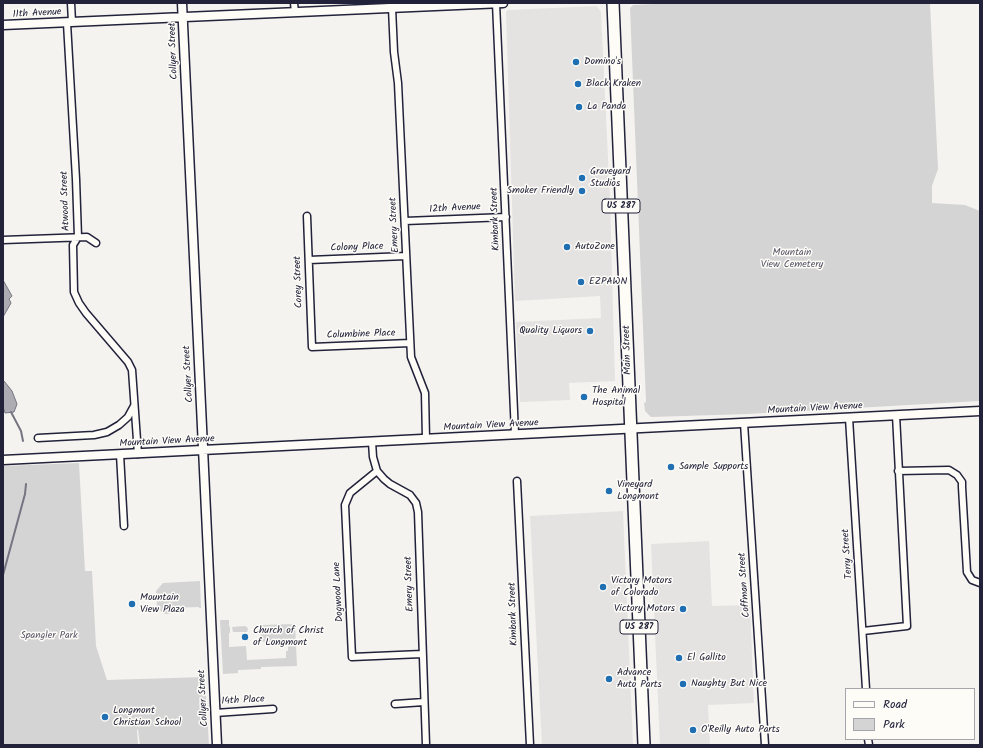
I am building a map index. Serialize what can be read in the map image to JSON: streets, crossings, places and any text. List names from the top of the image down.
{
  "streets": {
    "highway": ["US 287", "Main Street"],
    "street": [
      "11th Avenue",
      "Collyer Street",
      "Atwood Street",
      "12th Avenue",
      "Kimbark Street",
      "Emery Street",
      "Colony Place",
      "Corey Street",
      "Columbine Place",
      "Mountain View Avenue",
      "Terry Street",
      "Coffman Street",
      "Dogwood Lane",
      "14th Place"
    ]
  },
  "crossings": [
    ["11th Avenue", "Collyer Street"],
    ["11th Avenue", "Atwood Street"],
    ["11th Avenue", "Kimbark Street"],
    ["11th Avenue", "Emery Street"],
    ["Collyer Street", "Mountain View Avenue"],
    ["Collyer Street", "14th Place"],
    ["Atwood Street", "Mountain View Avenue"],
    ["12th Avenue", "Kimbark Street"],
    ["12th Avenue", "Emery Street"],
    ["Kimbark Street", "Mountain View Avenue"],
    ["Emery Street", "Colony Place"],
    ["Emery Street", "Columbine Place"],
    ["Emery Street", "Mountain View Avenue"],
    ["Emery Street", "Dogwood Lane"],
    ["Colony Place", "Corey Street"],
    ["Corey Street", "Columbine Place"],
    ["Main Street", "Mountain View Avenue"],
    ["Mountain View Avenue", "Terry Street"],
    ["Mountain View Avenue", "Coffman Street"]
  ],
  "parks": ["Mountain View Cemetery", "Spangler Park"],
  "places": [
    "Domino's",
    "Black Kraken",
    "La Panda",
    "Graveyard Studios",
    "Smoker Friendly",
    "AutoZone",
    "EZPAWN",
    "Quality Liquors",
    "The Animal Hospital",
    "Sample Supports",
    "Vineyard Longmont",
    "Victory Motors of Colorado",
    "Mountain View Plaza",
    "Victory Motors",
    "Church of Christ of Longmont",
    "El Gallito",
    "Advance Auto Parts",
    "Naughty But Nice",
    "Longmont Christian School",
    "O'Reilly Auto Parts"
  ],
  "legend": ["Road", "Park"]
}
